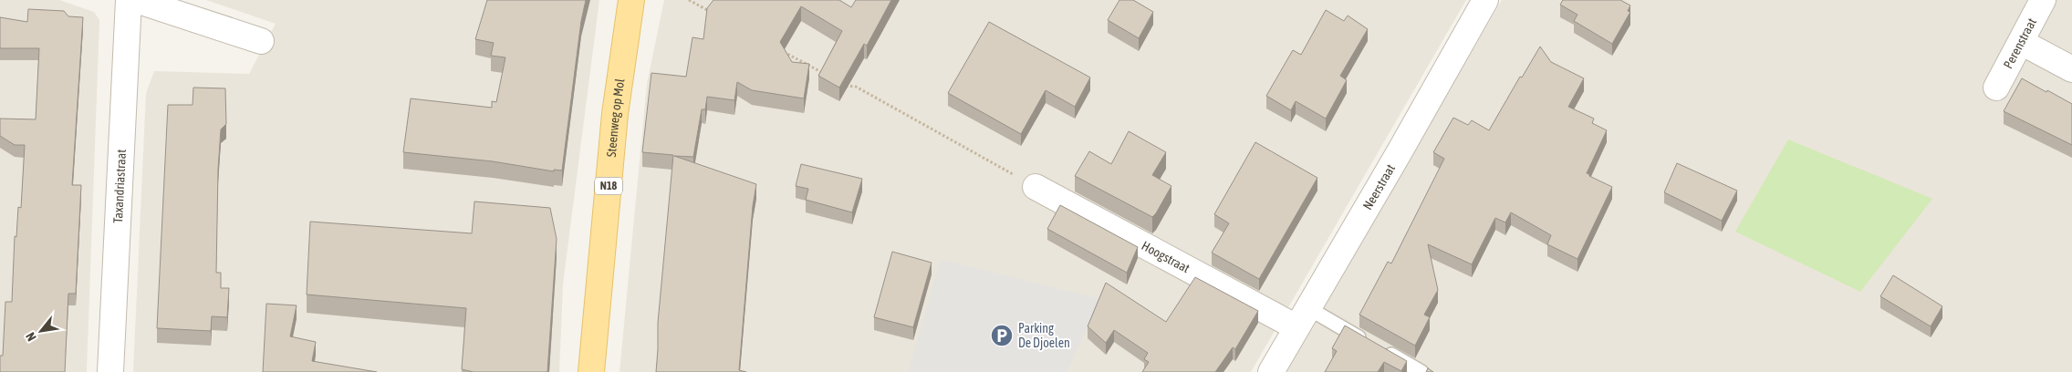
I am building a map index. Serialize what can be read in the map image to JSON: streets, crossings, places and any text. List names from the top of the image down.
{
  "streets": {
    "main road": ["Steenweg op Mol", "N18"],
    "street": [
      "Perenstraat",
      "Taxandriastraat",
      "Neerstraat",
      "Hoogstraat"
    ]
  },
  "crossings": [
    ["Neerstraat", "Hoogstraat"]
  ],
  "places": {
    "parking": ["Parking De Djoelen"]
  },
  "north": "bottom left"
}
